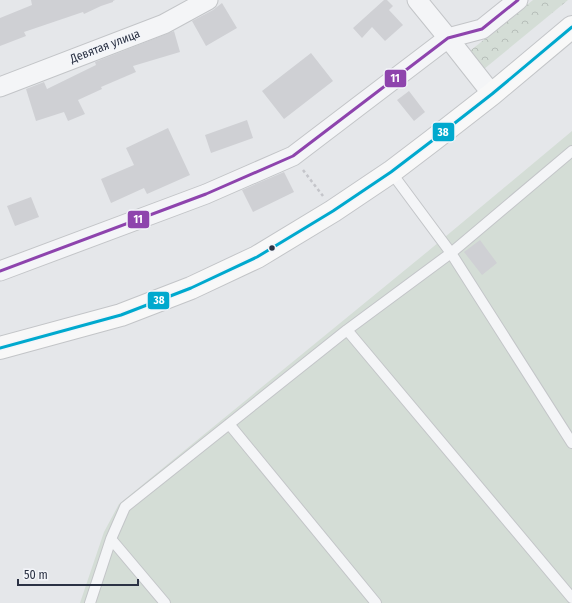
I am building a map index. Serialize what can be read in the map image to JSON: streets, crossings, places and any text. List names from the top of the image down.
{
  "streets": {
    "street": ["Девятая улица"]
  },
  "lines": ["transit line 11", "transit line 38"],
  "scale_bar": "50 m"
}
